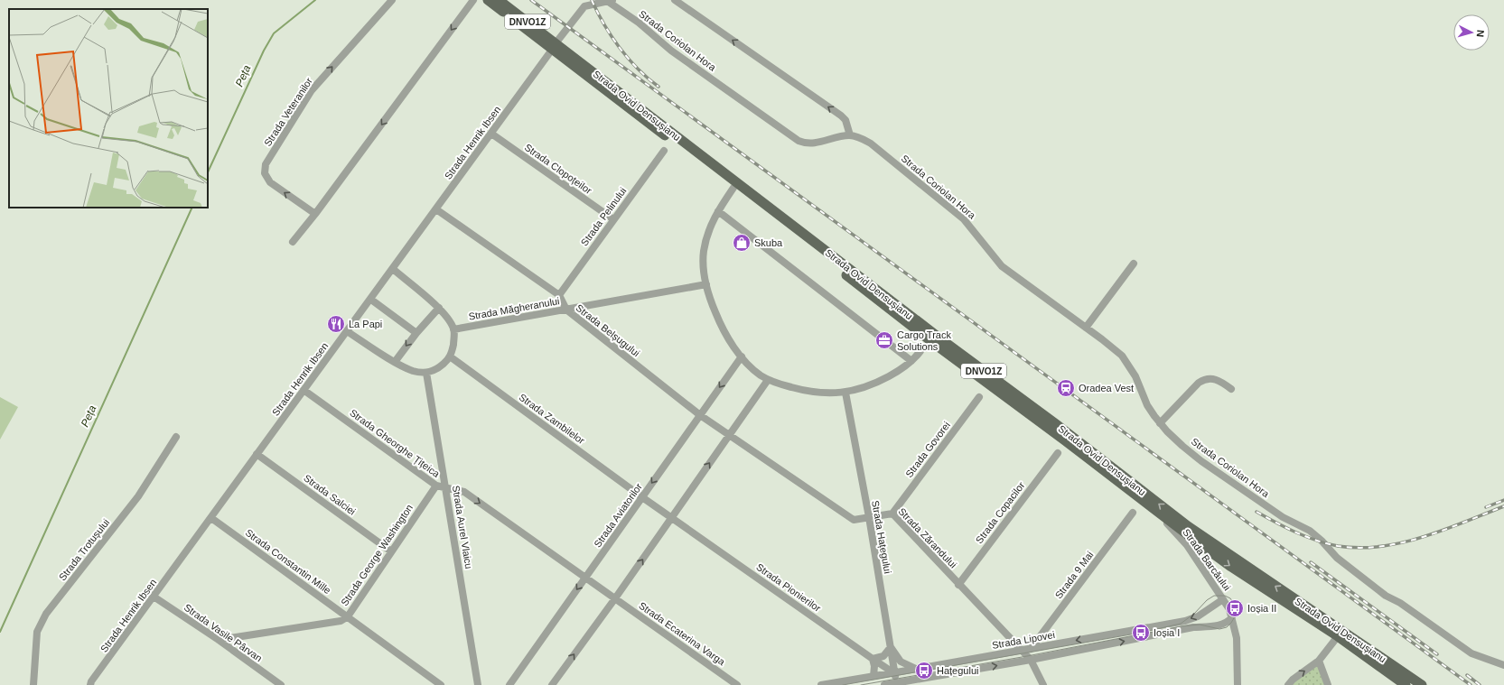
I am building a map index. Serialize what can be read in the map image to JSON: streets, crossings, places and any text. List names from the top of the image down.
{
  "streets": {
    "main road": ["DNVO1Z", "Strada Ovid Densușianu"],
    "street": [
      "Strada Coriolan Hora",
      "Strada Veteranilor",
      "Strada Henrik Ibsen",
      "Strada Clopoțeilor",
      "Strada Pelinului",
      "Strada Măgheranului",
      "Strada Belșugului",
      "Strada Zambilelor",
      "Strada Gheorghe Țițeica",
      "Strada Govorei",
      "Strada Salciei",
      "Strada Copacilor",
      "Strada Aviatorilor",
      "Strada Aurel Vlaicu",
      "Strada Hațegului",
      "Strada Zărandului",
      "Strada Trotușului",
      "Strada George Washington",
      "Strada Barcăului",
      "Strada Constantin Mille",
      "Strada 9 Mai",
      "Strada Pionierilor",
      "Strada Vasile Pârvan",
      "Strada Ecaterina Varga",
      "Strada Lipovei"
    ]
  },
  "crossings": [
    ["Strada Coriolan Hora", "Strada Ovid Densușianu"],
    ["Strada Coriolan Hora", "Strada Henrik Ibsen"],
    ["Strada Ovid Densușianu", "Strada Henrik Ibsen"],
    ["Strada Ovid Densușianu", "Strada Barcăului"],
    ["Strada Henrik Ibsen", "Strada Clopoțeilor"],
    ["Strada Henrik Ibsen", "Strada Belșugului"],
    ["Strada Henrik Ibsen", "Strada Gheorghe Țițeica"],
    ["Strada Henrik Ibsen", "Strada Salciei"],
    ["Strada Henrik Ibsen", "Strada Constantin Mille"],
    ["Strada Henrik Ibsen", "Strada Vasile Pârvan"],
    ["Strada Clopoțeilor", "Strada Pelinului"],
    ["Strada Pelinului", "Strada Belșugului"],
    ["Strada Măgheranului", "Strada Belșugului"],
    ["Strada Belșugului", "Strada Aviatorilor"],
    ["Strada Belșugului", "Strada Zărandului"],
    ["Strada Zambilelor", "Strada Aviatorilor"],
    ["Strada Zambilelor", "Strada Pionierilor"],
    ["Strada Gheorghe Țițeica", "Strada Aviatorilor"],
    ["Strada Gheorghe Țițeica", "Strada Aurel Vlaicu"],
    ["Strada Gheorghe Țițeica", "Strada George Washington"],
    ["Strada Gheorghe Țițeica", "Strada Ecaterina Varga"],
    ["Strada Govorei", "Strada Zărandului"],
    ["Strada Salciei", "Strada George Washington"],
    ["Strada Copacilor", "Strada Zărandului"],
    ["Strada Hațegului", "Strada Zărandului"],
    ["Strada Hațegului", "Strada Pionierilor"],
    ["Strada Hațegului", "Strada Lipovei"],
    ["Strada Zărandului", "Strada Lipovei"],
    ["Strada George Washington", "Strada Constantin Mille"],
    ["Strada George Washington", "Strada Vasile Pârvan"],
    ["Strada Barcăului", "Strada Lipovei"],
    ["Strada 9 Mai", "Strada Lipovei"],
    ["Strada Pionierilor", "Strada Lipovei"]
  ],
  "one_way": ["Strada Veteranilor", "Strada Gheorghe Țițeica"],
  "water": ["Peța"],
  "places": {
    "shop": ["Skuba"],
    "restaurant": ["La Papi"],
    "office": ["Cargo Track Solutions"],
    "station": ["Oradea Vest"],
    "bus stop": ["Ioșia II", "Ioșia I", "Hațegului"]
  },
  "north": "right"
}
